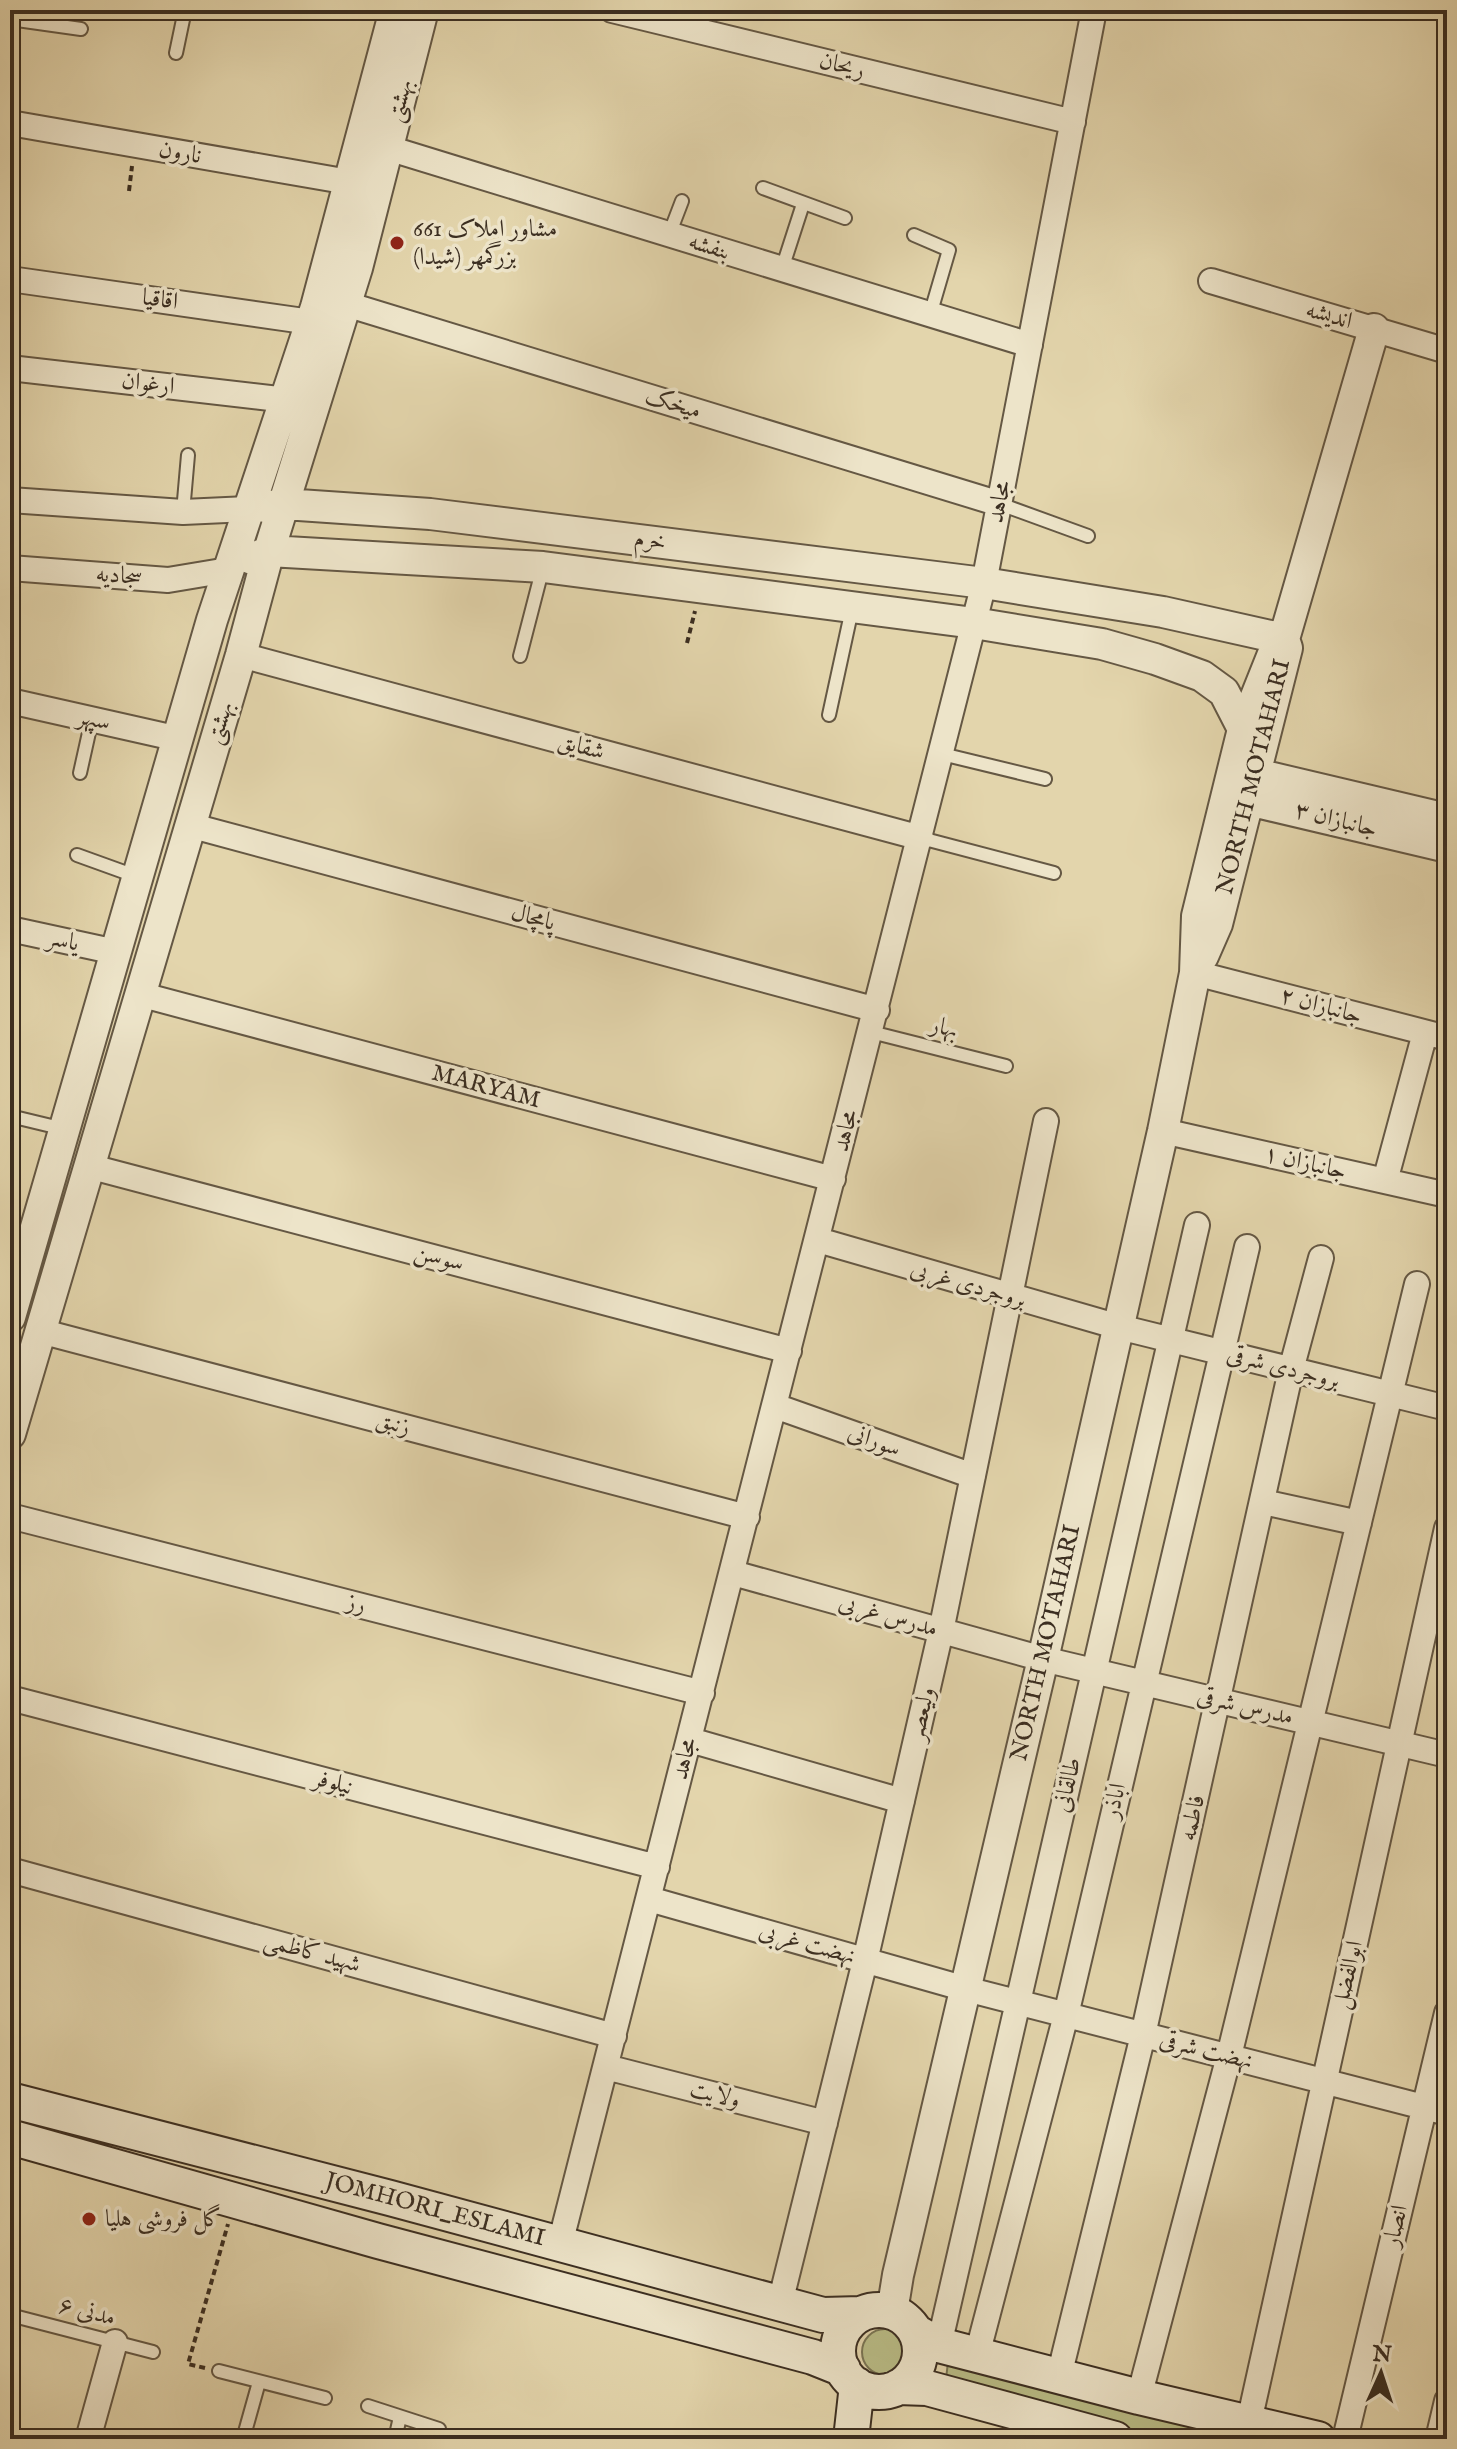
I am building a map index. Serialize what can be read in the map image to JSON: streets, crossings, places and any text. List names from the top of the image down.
{
  "streets": {
    "main road": ["JOMHORI_ESLAMI"],
    "street": [
      "ریحان",
      "بهشتی",
      "نارون",
      "بنفشه",
      "اقاقیا",
      "اندیشه",
      "ارغوان",
      "میخک",
      "مجاهد",
      "خرم",
      "سجادیه",
      "سپهر",
      "شقایق",
      "NORTH MOTAHARI",
      "جانبازان ۳",
      "پامچال",
      "یاسر",
      "جانبازان ۲",
      "MARYAM",
      "جانبازان ۱",
      "سوسن",
      "بروجردی غربی",
      "بروجردی شرقی",
      "زنبق",
      "سورانی",
      "رز",
      "مدرس غربی",
      "مدرس شرقی",
      "ولیعصر",
      "نیلوفر",
      "طالقانی",
      "اباذر",
      "فاطمه",
      "نهضت غربی",
      "شهید کاظمی",
      "ابوالفضل",
      "نهضت شرقی",
      "ولایت",
      "انصار"
    ],
    "lane": ["بهار", "مدنی ۶"]
  },
  "crossings": [
    ["ریحان", "مجاهد"],
    ["بهشتی", "نارون"],
    ["بهشتی", "بنفشه"],
    ["بهشتی", "اقاقیا"],
    ["بهشتی", "ارغوان"],
    ["بهشتی", "میخک"],
    ["بهشتی", "خرم"],
    ["بهشتی", "سجادیه"],
    ["بهشتی", "سپهر"],
    ["بهشتی", "شقایق"],
    ["بهشتی", "پامچال"],
    ["بهشتی", "یاسر"],
    ["بهشتی", "MARYAM"],
    ["بهشتی", "سوسن"],
    ["بهشتی", "زنبق"],
    ["بنفشه", "مجاهد"],
    ["میخک", "مجاهد"],
    ["مجاهد", "خرم"],
    ["مجاهد", "شقایق"],
    ["مجاهد", "پامچال"],
    ["مجاهد", "بهار"],
    ["مجاهد", "MARYAM"],
    ["مجاهد", "سوسن"],
    ["مجاهد", "بروجردی غربی"],
    ["مجاهد", "زنبق"],
    ["مجاهد", "سورانی"],
    ["مجاهد", "رز"],
    ["مجاهد", "مدرس غربی"],
    ["مجاهد", "نیلوفر"],
    ["مجاهد", "نهضت غربی"],
    ["مجاهد", "شهید کاظمی"],
    ["مجاهد", "ولایت"],
    ["مجاهد", "JOMHORI_ESLAMI"],
    ["خرم", "سجادیه"],
    ["خرم", "NORTH MOTAHARI"],
    ["NORTH MOTAHARI", "جانبازان ۳"],
    ["NORTH MOTAHARI", "جانبازان ۲"],
    ["NORTH MOTAHARI", "جانبازان ۱"],
    ["NORTH MOTAHARI", "بروجردی غربی"],
    ["NORTH MOTAHARI", "بروجردی شرقی"],
    ["NORTH MOTAHARI", "مدرس غربی"],
    ["NORTH MOTAHARI", "مدرس شرقی"],
    ["NORTH MOTAHARI", "طالقانی"],
    ["NORTH MOTAHARI", "نهضت غربی"],
    ["NORTH MOTAHARI", "نهضت شرقی"],
    ["NORTH MOTAHARI", "JOMHORI_ESLAMI"],
    ["پامچال", "بهار"],
    ["بروجردی غربی", "بروجردی شرقی"],
    ["بروجردی غربی", "ولیعصر"],
    ["بروجردی شرقی", "طالقانی"],
    ["بروجردی شرقی", "اباذر"],
    ["بروجردی شرقی", "فاطمه"],
    ["سورانی", "ولیعصر"],
    ["مدرس غربی", "مدرس شرقی"],
    ["مدرس غربی", "ولیعصر"],
    ["مدرس شرقی", "طالقانی"],
    ["مدرس شرقی", "اباذر"],
    ["مدرس شرقی", "فاطمه"],
    ["مدرس شرقی", "ابوالفضل"],
    ["ولیعصر", "نهضت غربی"],
    ["ولیعصر", "ولایت"],
    ["ولیعصر", "JOMHORI_ESLAMI"],
    ["طالقانی", "نهضت شرقی"],
    ["طالقانی", "JOMHORI_ESLAMI"],
    ["اباذر", "نهضت شرقی"],
    ["اباذر", "JOMHORI_ESLAMI"],
    ["فاطمه", "نهضت شرقی"],
    ["فاطمه", "JOMHORI_ESLAMI"],
    ["نهضت غربی", "نهضت شرقی"],
    ["ابوالفضل", "نهضت شرقی"],
    ["ابوالفضل", "JOMHORI_ESLAMI"],
    ["نهضت شرقی", "انصار"]
  ],
  "places": ["مشاور املاک 661 بزرگمهر (شیدا)", "گل فروشی هلیا"],
  "north": "top"
}
